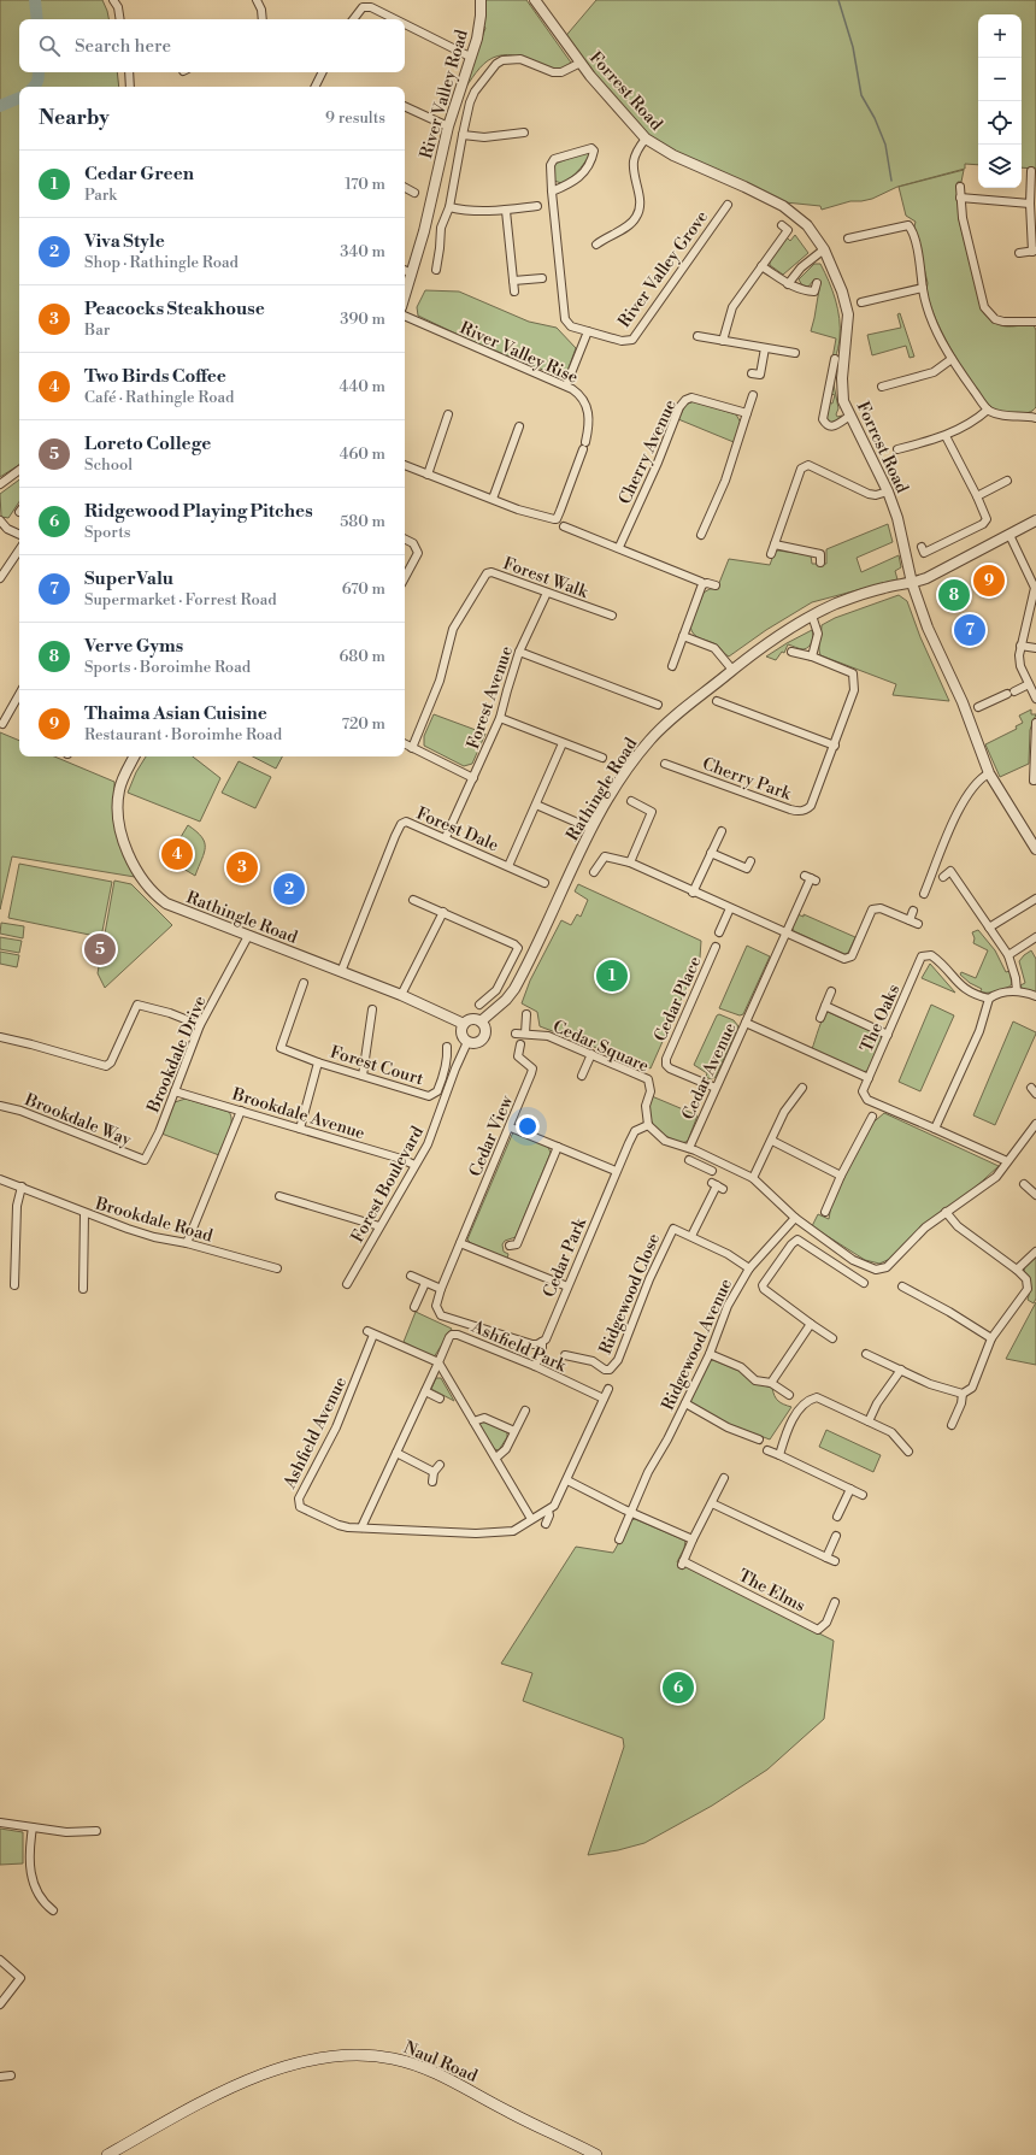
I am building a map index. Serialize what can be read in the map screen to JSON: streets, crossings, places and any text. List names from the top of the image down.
{
  "streets": {
    "main road": ["Naul Road"],
    "street": [
      "Forrest Road",
      "River Valley Road",
      "River Valley Grove",
      "River Valley Rise",
      "Cherry Avenue",
      "Forest Walk",
      "Forest Avenue",
      "Cherry Park",
      "Rathingle Road",
      "Forest Dale",
      "Cedar Place",
      "The Oaks",
      "Cedar Square",
      "Brookdale Drive",
      "Forest Court",
      "Cedar Avenue",
      "Brookdale Avenue",
      "Brookdale Way",
      "Cedar View",
      "Forest Boulevard",
      "Brookdale Road",
      "Cedar Park",
      "Ridgewood Close",
      "Ridgewood Avenue",
      "Ashfield Park",
      "Ashfield Avenue",
      "The Elms"
    ]
  },
  "crossings": [
    ["Forrest Road", "Rathingle Road"],
    ["Forest Walk", "Forest Avenue"],
    ["Forest Avenue", "Forest Dale"],
    ["Rathingle Road", "Forest Dale"],
    ["Rathingle Road", "Brookdale Drive"],
    ["Rathingle Road", "Forest Boulevard"],
    ["Cedar Place", "Cedar Avenue"],
    ["The Oaks", "Cedar Avenue"],
    ["Cedar Square", "Cedar Park"],
    ["Brookdale Drive", "Brookdale Avenue"],
    ["Brookdale Drive", "Brookdale Way"],
    ["Forest Court", "Brookdale Avenue"],
    ["Brookdale Avenue", "Forest Boulevard"],
    ["Cedar Park", "Ashfield Park"],
    ["Ridgewood Close", "Ridgewood Avenue"],
    ["Ashfield Park", "Ashfield Avenue"]
  ],
  "page": {
    "map_buttons": ["+", "−"],
    "search": "Search here",
    "heading": ["Nearby", "9 results"],
    "list": [
      {
        "mark": "1",
        "name": "Cedar Green",
        "note": "Park",
        "value": "170 m"
      },
      {
        "mark": "2",
        "name": "Viva Style",
        "note": "Shop · Rathingle Road",
        "value": "340 m"
      },
      {
        "mark": "3",
        "name": "Peacocks Steakhouse",
        "note": "Bar",
        "value": "390 m"
      },
      {
        "mark": "4",
        "name": "Two Birds Coffee",
        "note": "Café · Rathingle Road",
        "value": "440 m"
      },
      {
        "mark": "5",
        "name": "Loreto College",
        "note": "School",
        "value": "460 m"
      },
      {
        "mark": "6",
        "name": "Ridgewood Playing Pitches",
        "note": "Sports",
        "value": "580 m"
      },
      {
        "mark": "7",
        "name": "SuperValu",
        "note": "Supermarket · Forrest Road",
        "value": "670 m"
      },
      {
        "mark": "8",
        "name": "Verve Gyms",
        "note": "Sports · Boroimhe Road",
        "value": "680 m"
      },
      {
        "mark": "9",
        "name": "Thaima Asian Cuisine",
        "note": "Restaurant · Boroimhe Road",
        "value": "720 m"
      }
    ],
    "pins": [
      "9",
      "8",
      "7",
      "4",
      "3",
      "2",
      "5",
      "1",
      "6"
    ]
  }
}
